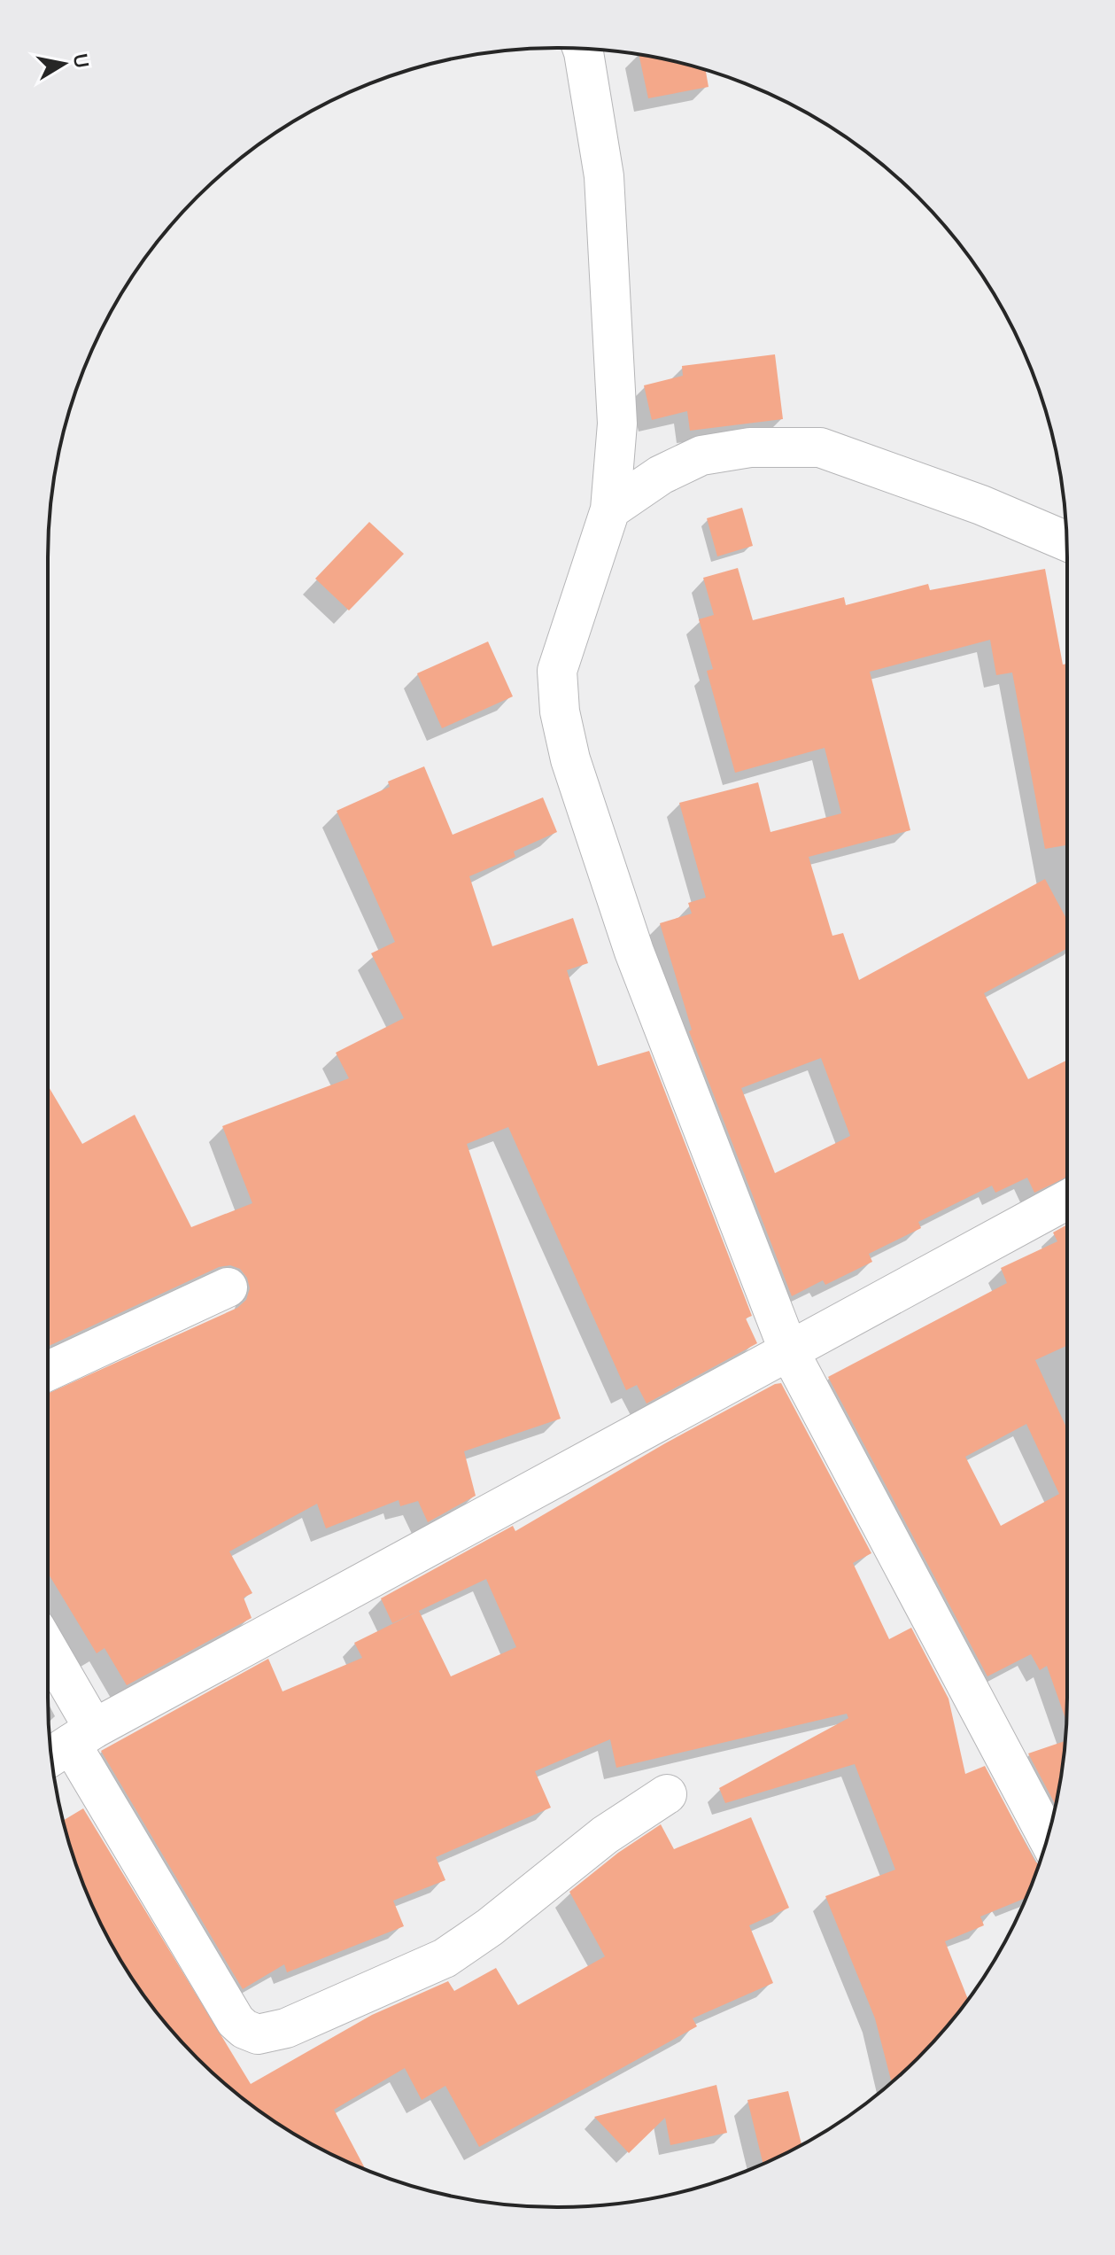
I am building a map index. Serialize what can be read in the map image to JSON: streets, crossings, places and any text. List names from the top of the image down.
{
  "north": "right"
}
